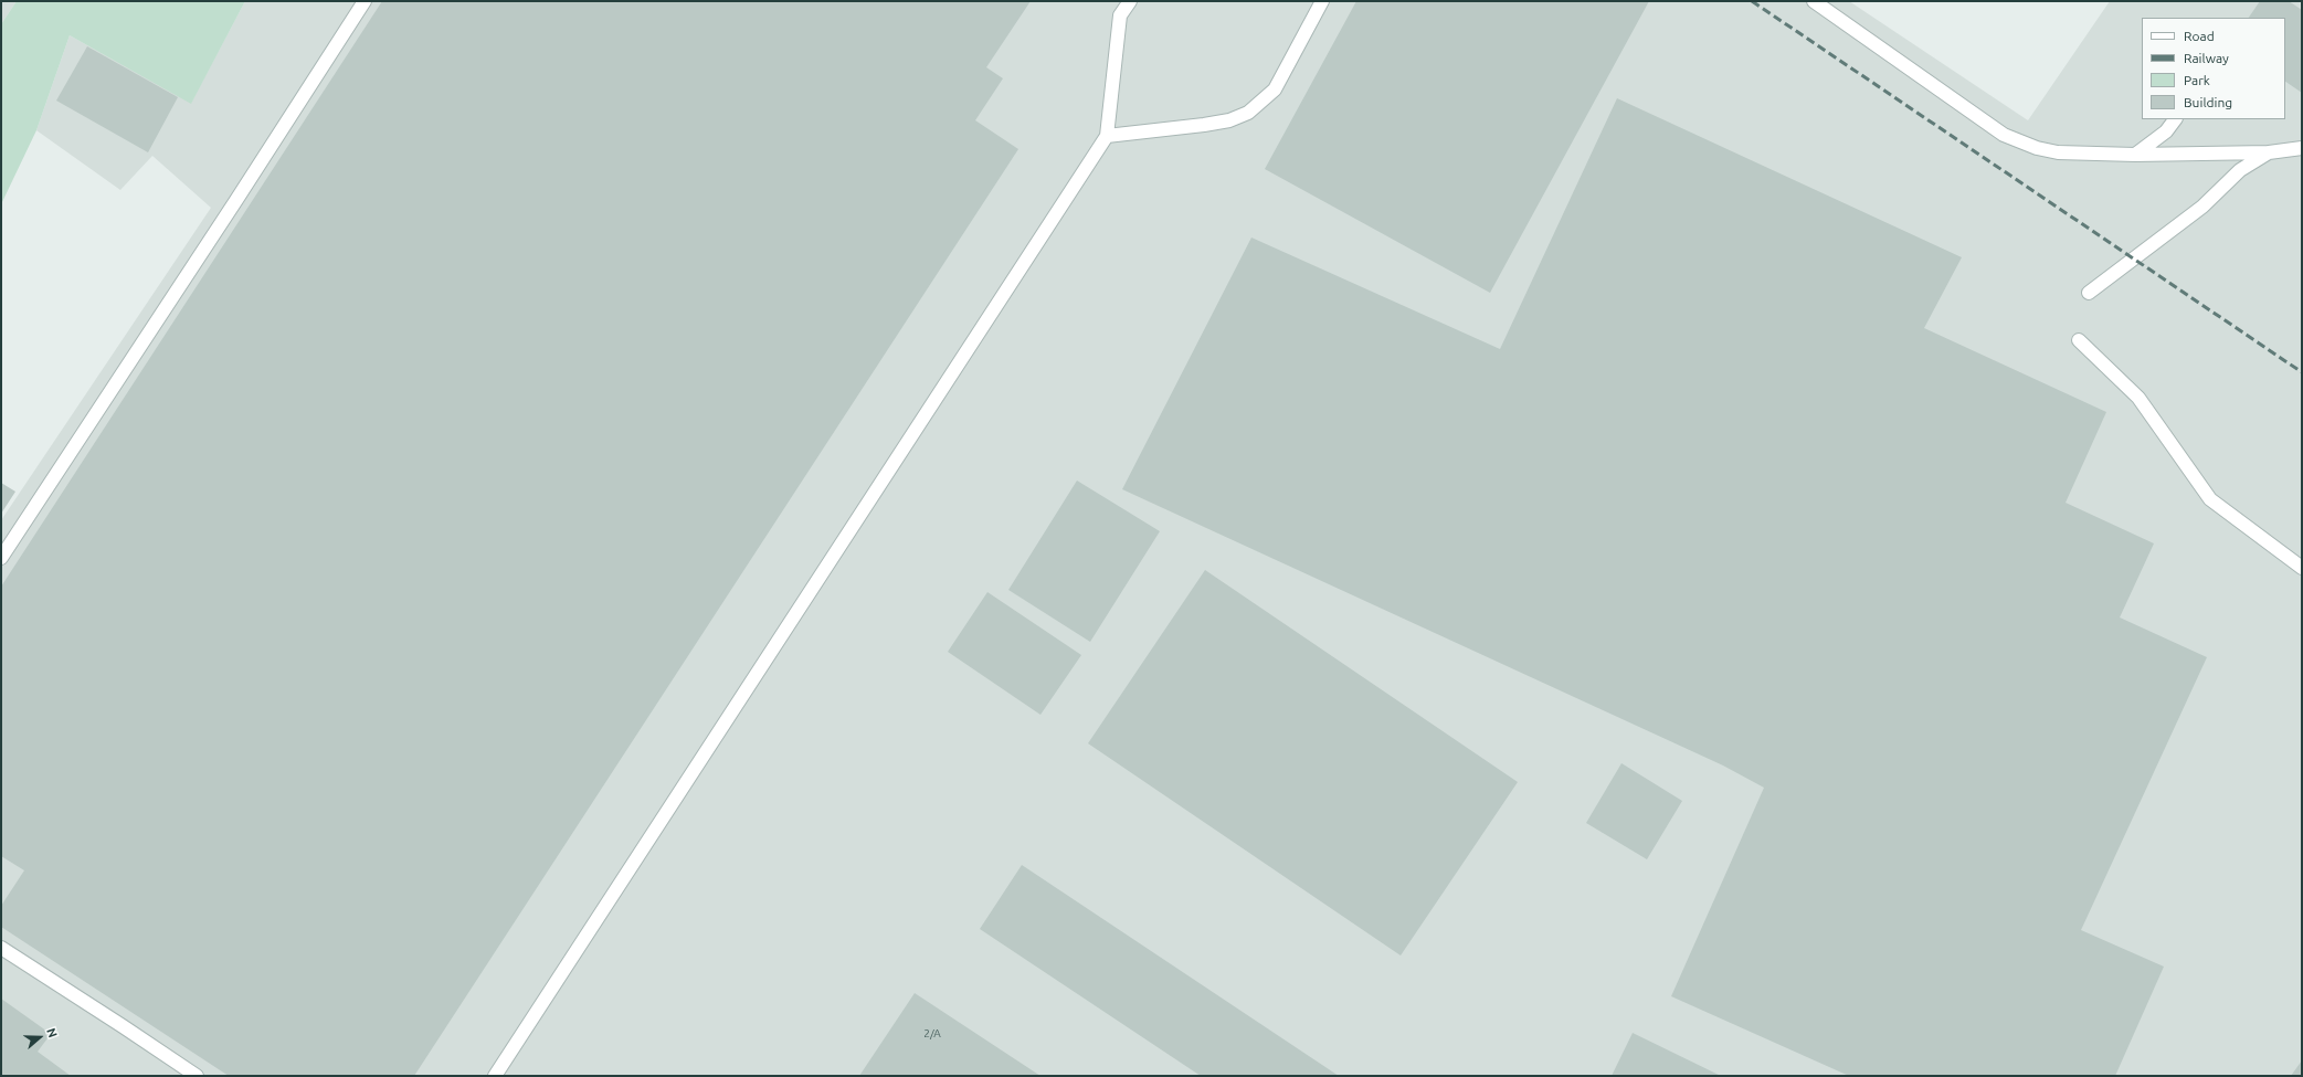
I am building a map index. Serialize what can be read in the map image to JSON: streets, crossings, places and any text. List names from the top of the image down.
{
  "house_numbers": ["2/A"],
  "legend": [
    "Road",
    "Railway",
    "Park",
    "Building"
  ],
  "north": "right"
}
